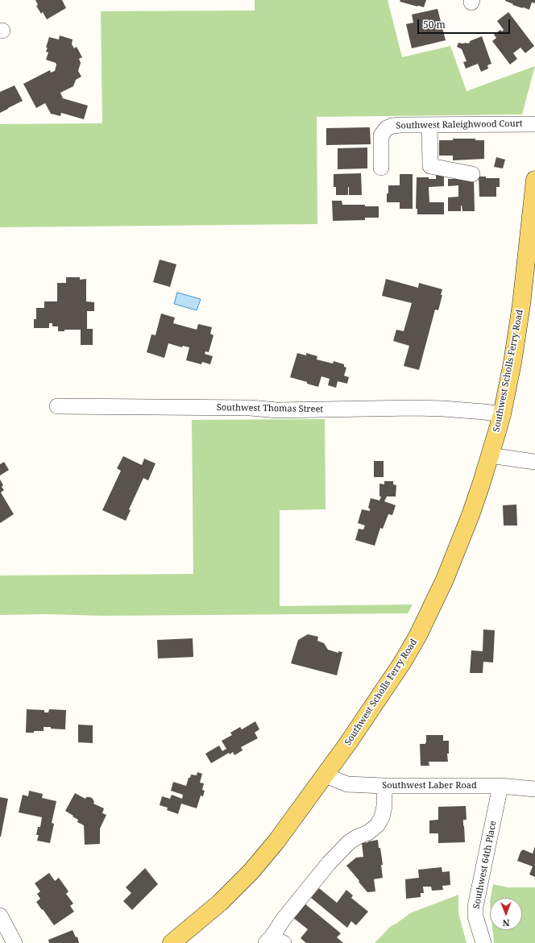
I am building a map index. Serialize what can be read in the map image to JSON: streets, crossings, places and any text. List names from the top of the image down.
{
  "streets": {
    "main road": ["Southwest Scholls Ferry Road"],
    "street": [
      "Southwest Raleighwood Court",
      "Southwest Thomas Street",
      "Southwest Laber Road",
      "Southwest 64th Place"
    ]
  },
  "crossings": [
    ["Southwest Scholls Ferry Road", "Southwest Thomas Street"],
    ["Southwest Scholls Ferry Road", "Southwest Laber Road"],
    ["Southwest Laber Road", "Southwest 64th Place"]
  ],
  "scale_bar": "50 m",
  "north": "bottom"
}
